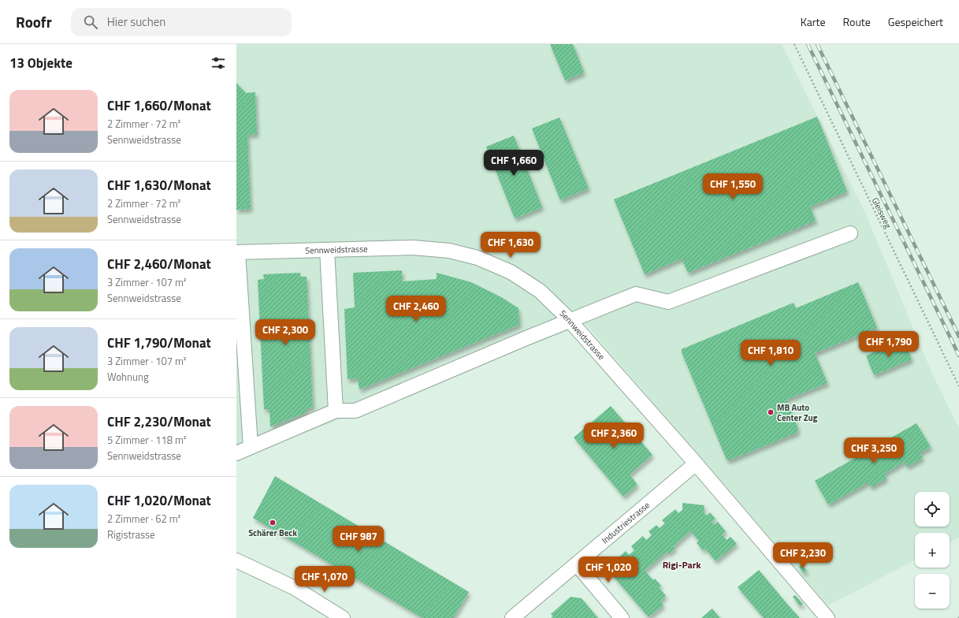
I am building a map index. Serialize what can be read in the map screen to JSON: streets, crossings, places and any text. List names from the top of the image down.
{
  "streets": {
    "street": ["Sennweidstrasse", "Industriestrasse"],
    "path": ["Gleisweg"]
  },
  "crossings": [
    ["Sennweidstrasse", "Industriestrasse"]
  ],
  "districts": ["Rigi-Park"],
  "places": ["MB Auto Center Zug", "Schärer Beck"],
  "page": {
    "header": "Roofr",
    "search": "Hier suchen",
    "nav": ["Karte", "Route", "Gespeichert"],
    "heading": "13 Objekte",
    "list": [
      {
        "name": "CHF 1,660/Monat",
        "note": "2 Zimmer · 72 m² · Sennweidstrasse"
      },
      {
        "name": "CHF 1,630/Monat",
        "note": "2 Zimmer · 72 m² · Sennweidstrasse"
      },
      {
        "name": "CHF 2,460/Monat",
        "note": "3 Zimmer · 107 m² · Sennweidstrasse"
      },
      {
        "name": "CHF 1,790/Monat",
        "note": "3 Zimmer · 107 m² · Wohnung"
      },
      {
        "name": "CHF 2,230/Monat",
        "note": "5 Zimmer · 118 m² · Sennweidstrasse"
      },
      {
        "name": "CHF 1,020/Monat",
        "note": "2 Zimmer · 62 m² · Rigistrasse"
      }
    ],
    "price": [
      "CHF 1,660",
      "CHF 1,550",
      "CHF 1,630",
      "CHF 2,460",
      "CHF 2,300",
      "CHF 1,790",
      "CHF 1,810",
      "CHF 2,360",
      "CHF 3,250",
      "CHF 987",
      "CHF 2,230",
      "CHF 1,020",
      "CHF 1,070"
    ],
    "map_buttons": ["+", "−"]
  }
}
